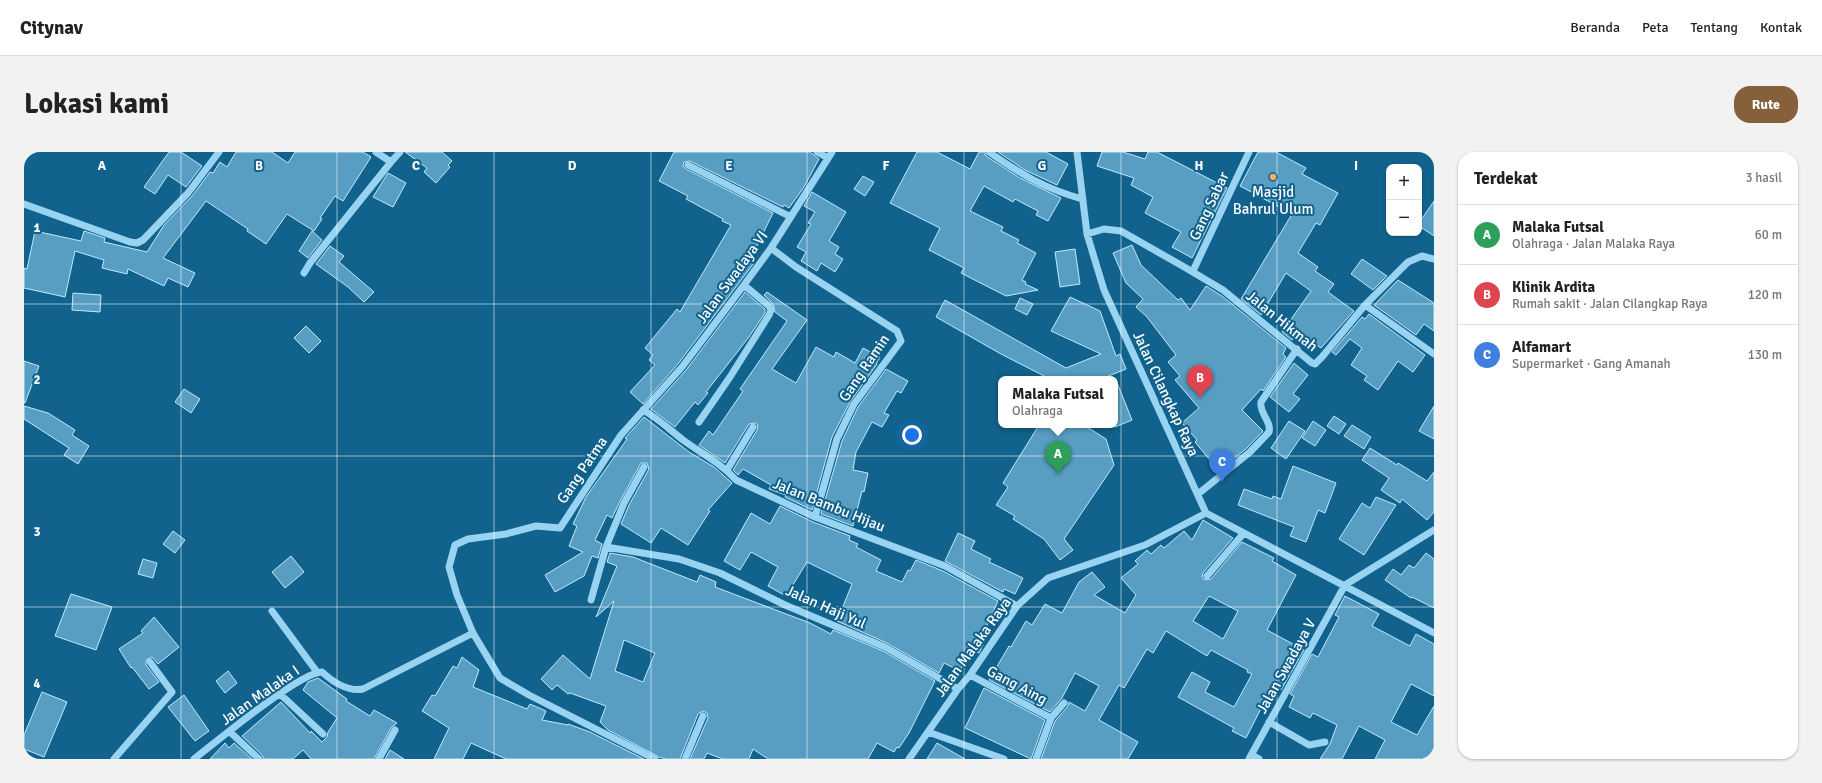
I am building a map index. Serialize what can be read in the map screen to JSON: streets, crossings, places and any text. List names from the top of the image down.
{
  "streets": {
    "street": [
      "Gang Sabar",
      "Jalan Swadaya VI",
      "Jalan Hikmah",
      "Gang Ramin",
      "Jalan Cilangkap Raya",
      "Gang Patma",
      "Jalan Bambu Hijau",
      "Jalan Haji Yul",
      "Jalan Malaka Raya",
      "Jalan Swadaya V",
      "Gang Aing",
      "Jalan Malaka I"
    ]
  },
  "crossings": [
    ["Gang Sabar", "Jalan Hikmah"],
    ["Jalan Swadaya VI", "Gang Ramin"],
    ["Jalan Swadaya VI", "Gang Patma"],
    ["Jalan Swadaya VI", "Jalan Bambu Hijau"],
    ["Jalan Hikmah", "Jalan Cilangkap Raya"],
    ["Gang Ramin", "Jalan Bambu Hijau"],
    ["Jalan Cilangkap Raya", "Jalan Malaka Raya"],
    ["Gang Patma", "Jalan Bambu Hijau"],
    ["Gang Patma", "Jalan Malaka I"],
    ["Jalan Bambu Hijau", "Jalan Malaka Raya"],
    ["Jalan Haji Yul", "Jalan Malaka Raya"],
    ["Jalan Malaka Raya", "Gang Aing"]
  ],
  "places": ["Masjid Bahrul Ulum"],
  "page": {
    "header": "Citynav",
    "nav": [
      "Beranda",
      "Peta",
      "Tentang",
      "Kontak"
    ],
    "buttons": "Rute",
    "title": "Lokasi kami",
    "heading": ["Terdekat", "3 hasil"],
    "map_buttons": ["+", "−"],
    "list": [
      {
        "mark": "A",
        "name": "Malaka Futsal",
        "note": "Olahraga · Jalan Malaka Raya",
        "value": "60 m"
      },
      {
        "mark": "B",
        "name": "Klinik Ardita",
        "note": "Rumah sakit · Jalan Cilangkap Raya",
        "value": "120 m"
      },
      {
        "mark": "C",
        "name": "Alfamart",
        "note": "Supermarket · Gang Amanah",
        "value": "130 m"
      }
    ],
    "pins": ["B", "A", "C"],
    "popup": ["Malaka Futsal", "Olahraga"]
  },
  "grid": {
    "columns": [
      "A",
      "B",
      "C",
      "D",
      "E",
      "F",
      "G",
      "H",
      "I"
    ],
    "rows": [
      "1",
      "2",
      "3",
      "4"
    ]
  }
}
